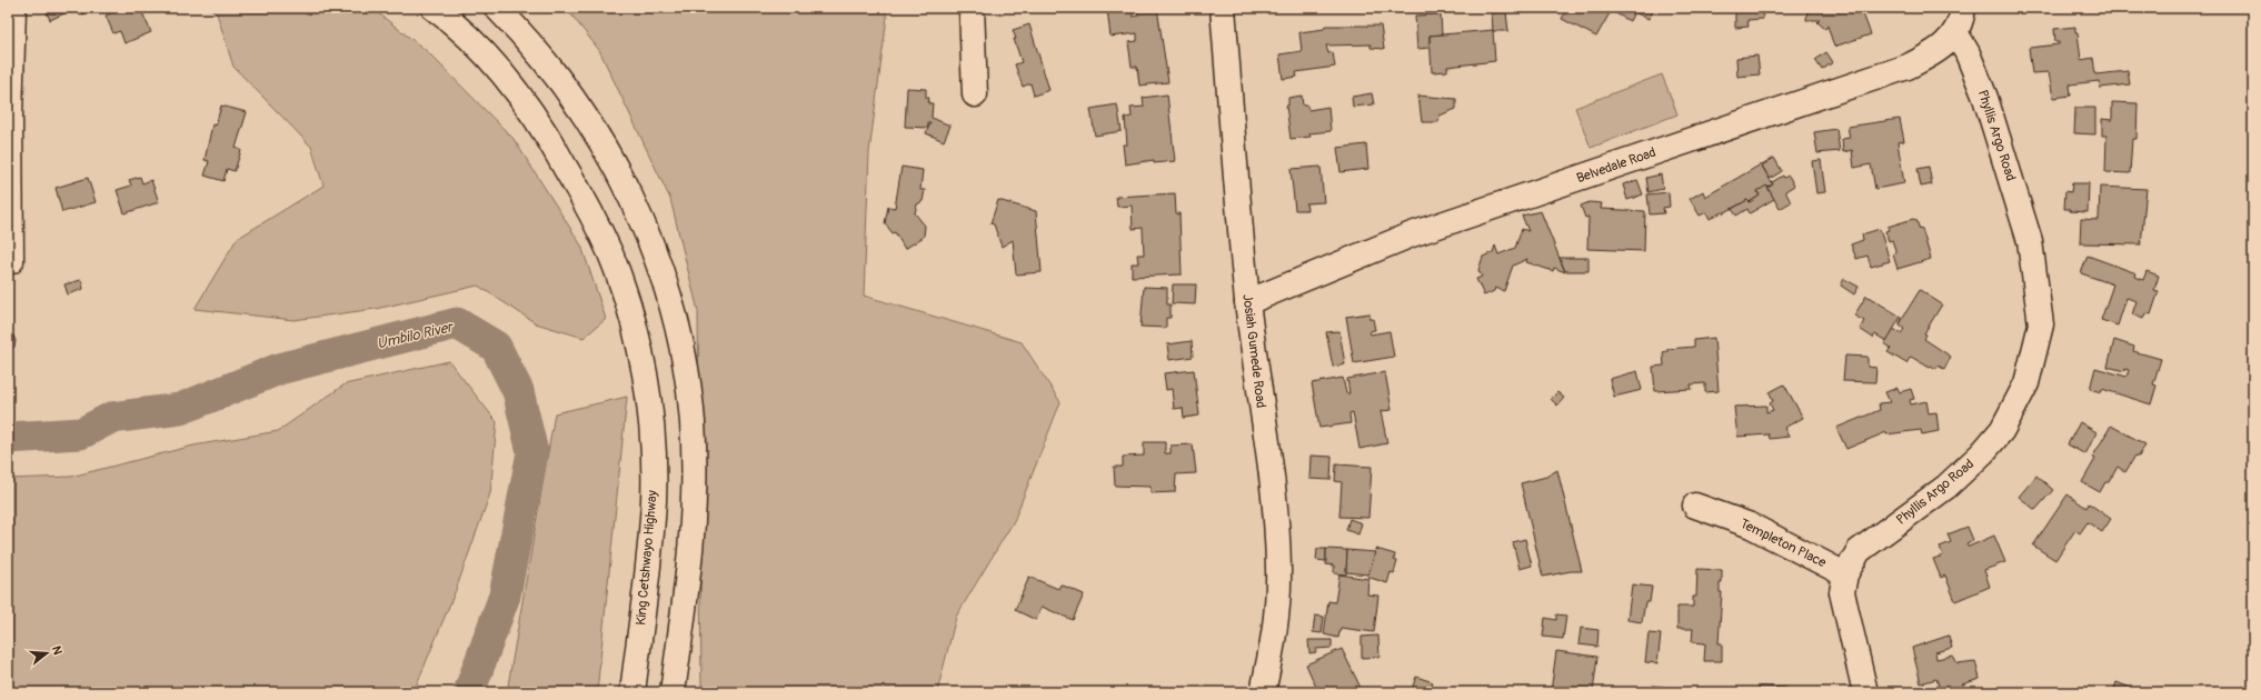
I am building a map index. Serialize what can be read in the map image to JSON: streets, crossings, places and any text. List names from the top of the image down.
{
  "streets": {
    "main road": [
      "Phyllis Argo Road",
      "Belvedale Road",
      "Josiah Gumede Road",
      "Templeton Place",
      "King Cetshwayo Highway"
    ]
  },
  "crossings": [
    ["Phyllis Argo Road", "Belvedale Road"],
    ["Phyllis Argo Road", "Templeton Place"],
    ["Belvedale Road", "Josiah Gumede Road"]
  ],
  "water": ["Umbilo River"],
  "north": "right"
}
